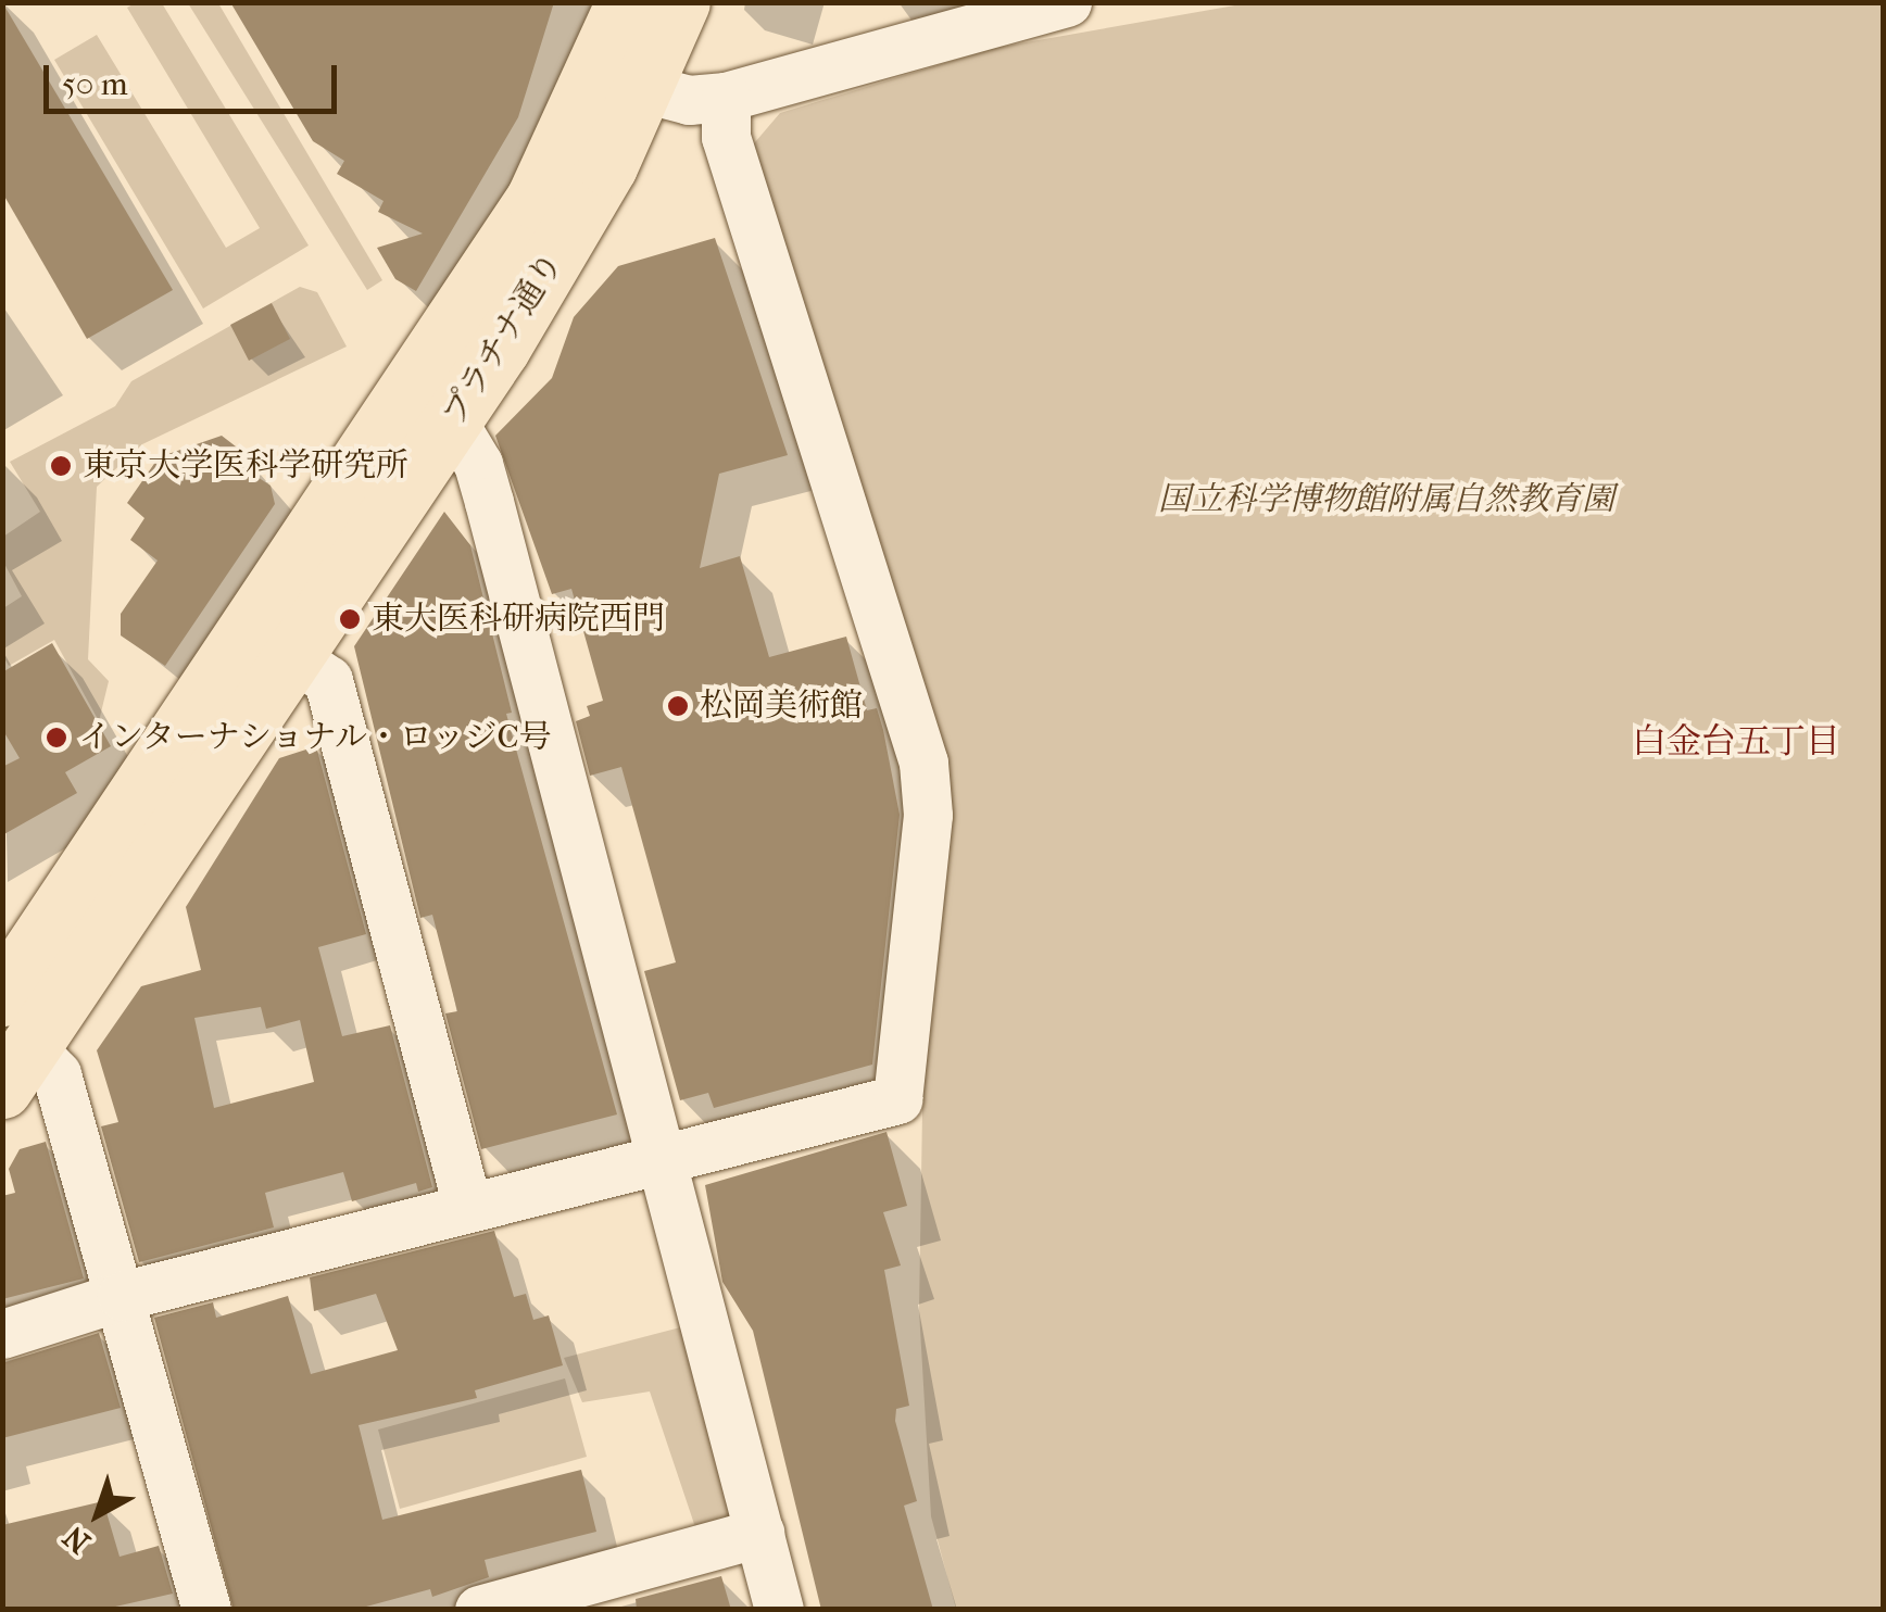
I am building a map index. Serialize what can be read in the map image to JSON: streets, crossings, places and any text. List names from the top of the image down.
{
  "streets": {
    "main road": ["プラチナ通り"]
  },
  "districts": ["白金台五丁目"],
  "parks": ["国立科学博物館附属自然教育園"],
  "places": [
    "東京大学医科学研究所",
    "東大医科研病院西門",
    "松岡美術館",
    "インターナショナル・ロッジC号"
  ],
  "scale_bar": "50 m",
  "north": "bottom left"
}
